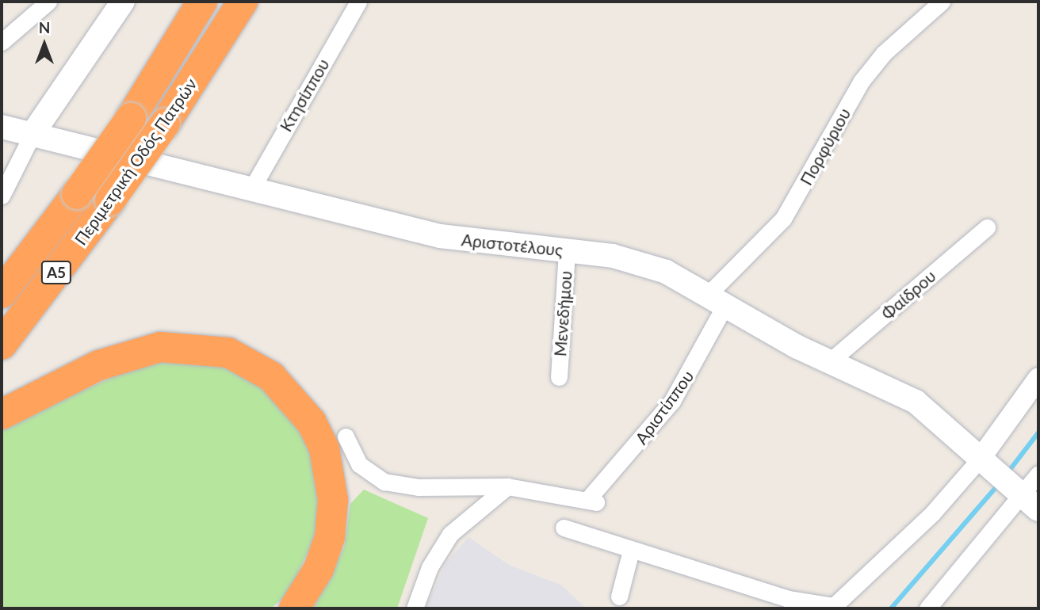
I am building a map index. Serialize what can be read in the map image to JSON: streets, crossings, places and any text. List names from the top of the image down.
{
  "streets": {
    "highway": ["Περιμετρική Οδός Πατρών", "Α5"],
    "main road": ["Αριστοτέλους"],
    "street": [
      "Κτησίππου",
      "Πορφύριου",
      "Φαίδρου",
      "Μενεδήμου",
      "Αριστίππου"
    ]
  },
  "crossings": [
    ["Κτησίππου", "Αριστοτέλους"],
    ["Πορφύριου", "Αριστοτέλους"],
    ["Πορφύριου", "Αριστίππου"],
    ["Αριστοτέλους", "Φαίδρου"],
    ["Αριστοτέλους", "Μενεδήμου"],
    ["Αριστοτέλους", "Αριστίππου"]
  ],
  "north": "top"
}
